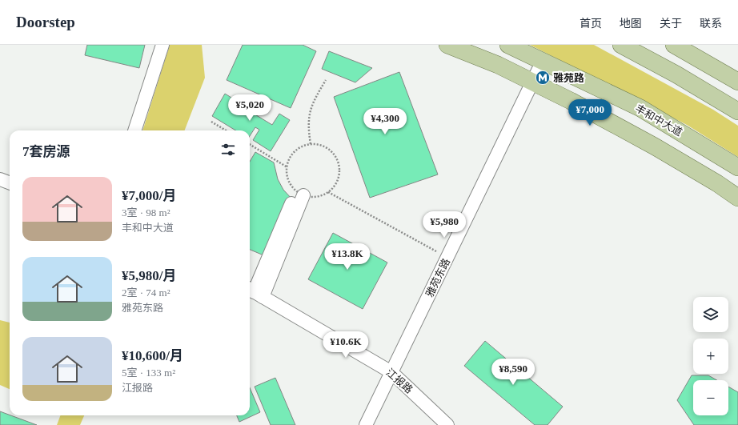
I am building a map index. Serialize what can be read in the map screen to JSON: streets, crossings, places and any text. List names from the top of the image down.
{
  "streets": {
    "main road": ["丰和中大道"],
    "street": ["雅苑东路", "江报路"]
  },
  "crossings": [
    ["丰和中大道", "雅苑东路"],
    ["雅苑东路", "江报路"]
  ],
  "places": {
    "metro station": ["雅苑路"]
  },
  "page": {
    "header": "Doorstep",
    "nav": [
      "首页",
      "地图",
      "关于",
      "联系"
    ],
    "price": [
      "¥5,020",
      "¥7,000",
      "¥4,300",
      "¥5,980",
      "¥13.8K",
      "¥10.6K",
      "¥8,590"
    ],
    "heading": "7套房源",
    "list": [
      {
        "name": "¥7,000/月",
        "note": "3室 · 98 m² · 丰和中大道"
      },
      {
        "name": "¥5,980/月",
        "note": "2室 · 74 m² · 雅苑东路"
      },
      {
        "name": "¥10,600/月",
        "note": "5室 · 133 m² · 江报路"
      }
    ],
    "map_buttons": ["+", "−"]
  }
}
